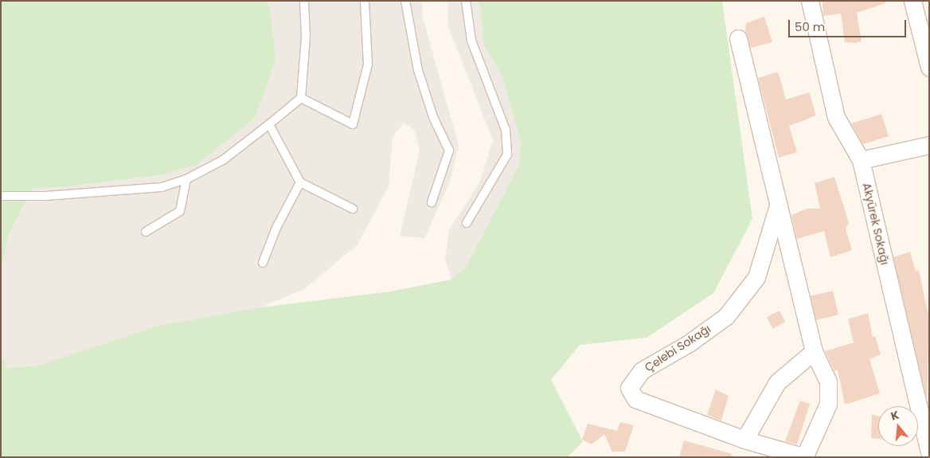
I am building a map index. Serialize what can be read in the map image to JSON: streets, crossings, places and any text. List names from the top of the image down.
{
  "streets": {
    "street": ["Akyürek Sokağı", "Çelebi Sokağı"]
  },
  "scale_bar": "50 m",
  "north": "top"
}
